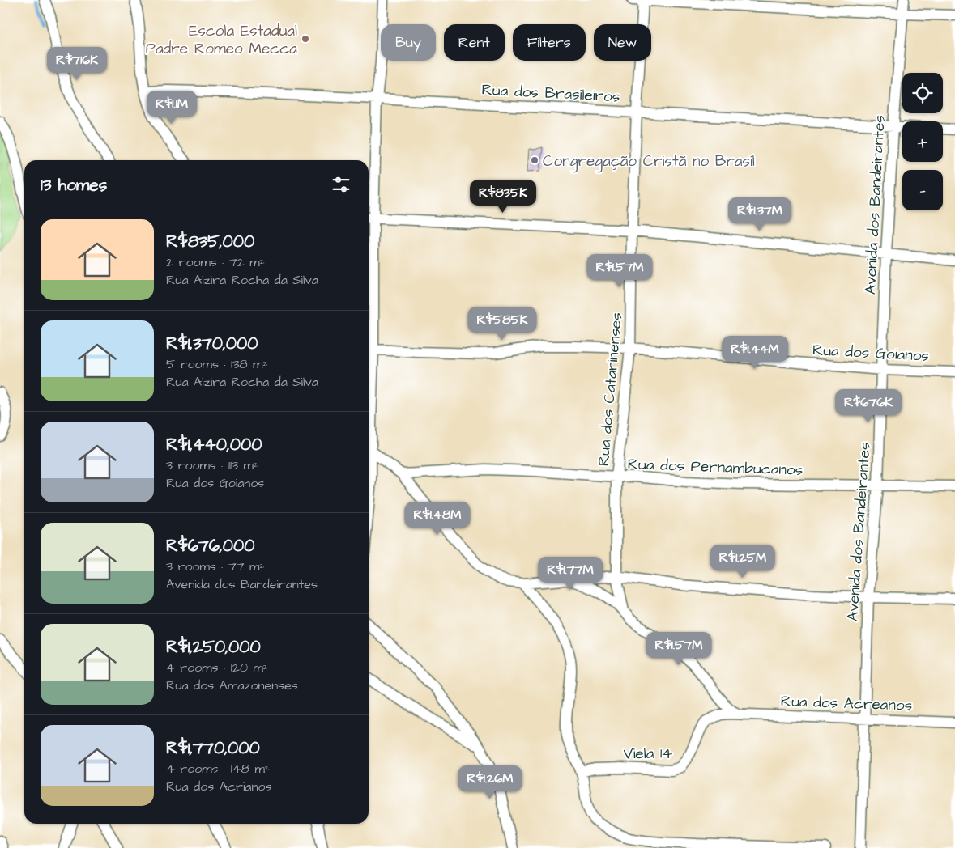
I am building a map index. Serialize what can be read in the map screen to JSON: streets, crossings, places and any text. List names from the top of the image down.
{
  "streets": {
    "street": [
      "Rua dos Brasileiros",
      "Avenida dos Bandeirantes",
      "Rua dos Goianos",
      "Rua dos Catarinenses",
      "Rua dos Pernambucanos",
      "Rua dos Acreanos",
      "Viela 14"
    ]
  },
  "crossings": [
    ["Rua dos Brasileiros", "Avenida dos Bandeirantes"],
    ["Rua dos Brasileiros", "Rua dos Catarinenses"],
    ["Avenida dos Bandeirantes", "Rua dos Goianos"],
    ["Avenida dos Bandeirantes", "Rua dos Pernambucanos"],
    ["Avenida dos Bandeirantes", "Rua dos Acreanos"],
    ["Rua dos Goianos", "Rua dos Catarinenses"],
    ["Rua dos Catarinenses", "Rua dos Pernambucanos"],
    ["Rua dos Acreanos", "Viela 14"]
  ],
  "places": ["Escola Estadual Padre Romeo Mecca", "Congregação Cristã no Brasil"],
  "page": {
    "chip": [
      "Buy",
      "Rent",
      "Filters",
      "New"
    ],
    "price": [
      "R$716K",
      "R$1.1M",
      "R$835K",
      "R$1.37M",
      "R$1.57M",
      "R$585K",
      "R$1.44M",
      "R$676K",
      "R$1.48M",
      "R$1.25M",
      "R$1.77M",
      "R$1.57M",
      "R$1.26M"
    ],
    "map_buttons": ["+", "−"],
    "heading": "13 homes",
    "list": [
      {
        "name": "R$835,000",
        "note": "2 rooms · 72 m² · Rua Alzira Rocha da Silva"
      },
      {
        "name": "R$1,370,000",
        "note": "5 rooms · 138 m² · Rua Alzira Rocha da Silva"
      },
      {
        "name": "R$1,440,000",
        "note": "3 rooms · 113 m² · Rua dos Goianos"
      },
      {
        "name": "R$676,000",
        "note": "3 rooms · 77 m² · Avenida dos Bandeirantes"
      },
      {
        "name": "R$1,250,000",
        "note": "4 rooms · 120 m² · Rua dos Amazonenses"
      },
      {
        "name": "R$1,770,000",
        "note": "4 rooms · 148 m² · Rua dos Acrianos"
      }
    ]
  }
}
